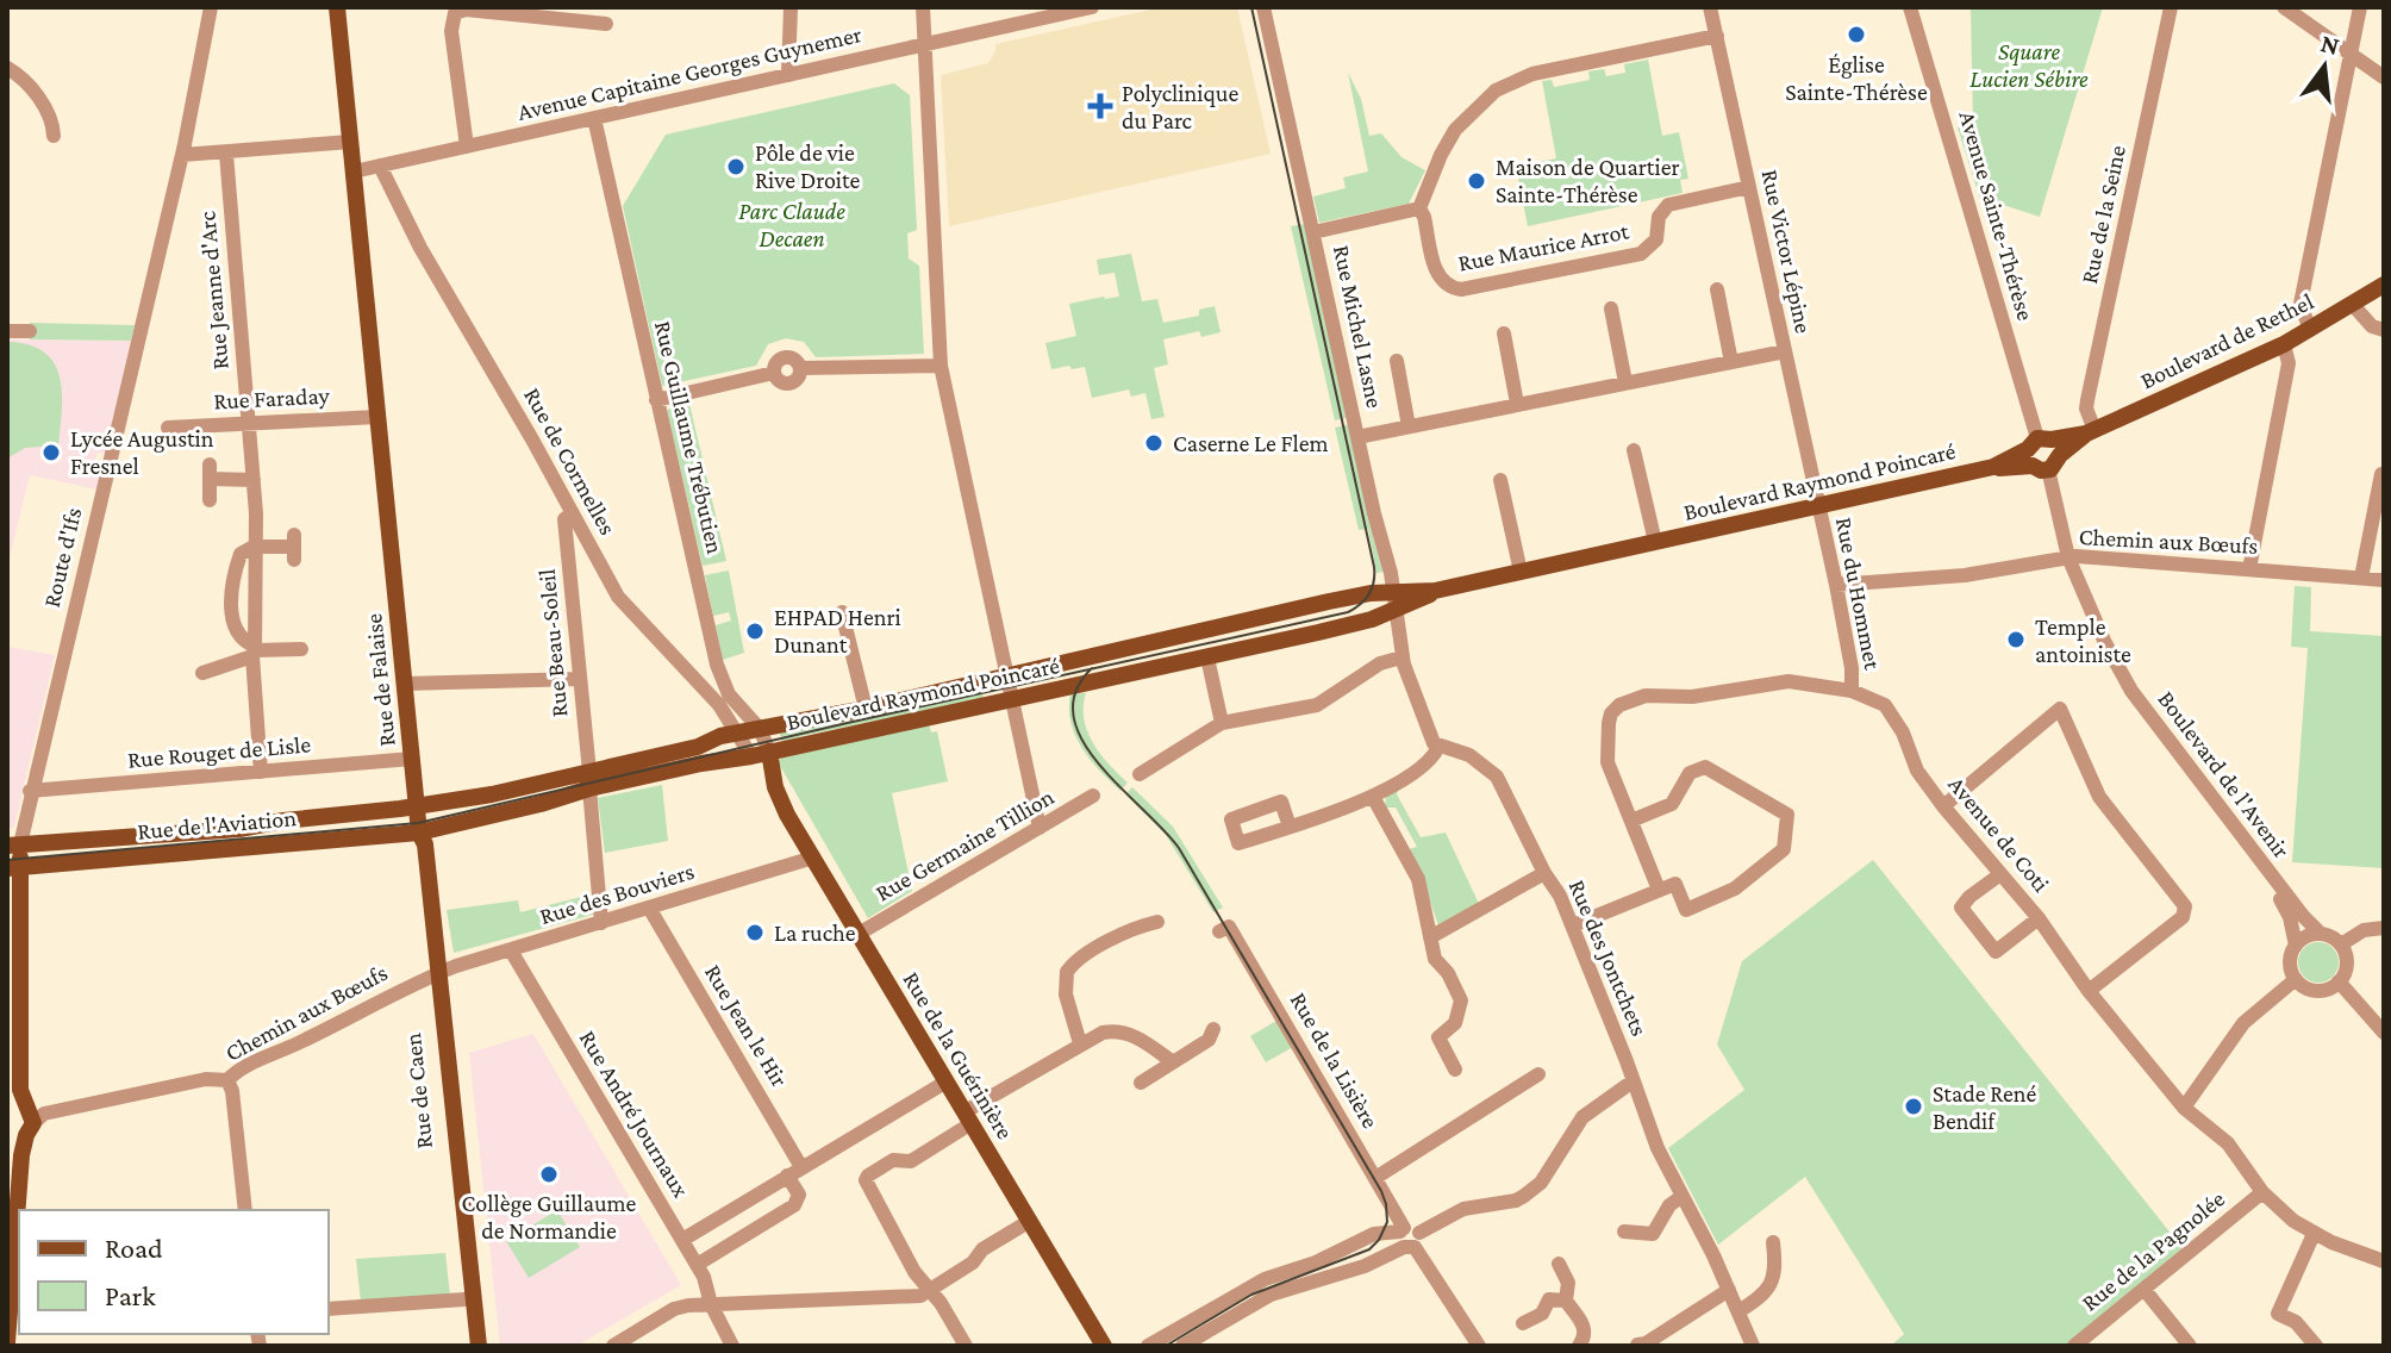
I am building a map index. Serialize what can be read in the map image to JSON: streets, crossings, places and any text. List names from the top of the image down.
{
  "streets": {
    "main road": [
      "Boulevard de Rethel",
      "Boulevard Raymond Poincaré",
      "Route d'Ifs",
      "Rue de Falaise",
      "Rue de l'Aviation",
      "Rue de la Guérinière",
      "Rue de Caen"
    ],
    "street": [
      "Avenue Capitaine Georges Guynemer",
      "Rue de la Seine",
      "Avenue Sainte-Thérèse",
      "Rue Maurice Arrot",
      "Rue Victor Lépine",
      "Rue Jeanne d'Arc",
      "Rue Michel Lasne",
      "Rue Faraday",
      "Rue Guillaume Trébutien",
      "Rue de Cormelles",
      "Chemin aux Bœufs",
      "Rue du Hommet",
      "Rue Beau-Soleil",
      "Rue Rouget de Lisle",
      "Boulevard de l'Avenir",
      "Avenue de Coti",
      "Rue Germaine Tillion",
      "Rue des Bouviers",
      "Rue des Jontchets",
      "Rue Jean le Hir",
      "Rue de la Lisière",
      "Rue André Journaux",
      "Rue de la Pagnolée"
    ]
  },
  "crossings": [
    ["Avenue Capitaine Georges Guynemer", "Rue Guillaume Trébutien"],
    ["Avenue Capitaine Georges Guynemer", "Rue de Cormelles"],
    ["Avenue Capitaine Georges Guynemer", "Rue de Falaise"],
    ["Rue de la Seine", "Boulevard de Rethel"],
    ["Avenue Sainte-Thérèse", "Boulevard de Rethel"],
    ["Avenue Sainte-Thérèse", "Boulevard Raymond Poincaré"],
    ["Avenue Sainte-Thérèse", "Chemin aux Bœufs"],
    ["Avenue Sainte-Thérèse", "Boulevard de l'Avenir"],
    ["Rue Maurice Arrot", "Rue Victor Lépine"],
    ["Rue Victor Lépine", "Boulevard Raymond Poincaré"],
    ["Rue Victor Lépine", "Rue du Hommet"],
    ["Rue Jeanne d'Arc", "Rue Faraday"],
    ["Rue Michel Lasne", "Boulevard Raymond Poincaré"],
    ["Boulevard de Rethel", "Boulevard Raymond Poincaré"],
    ["Rue Faraday", "Rue de Falaise"],
    ["Rue Guillaume Trébutien", "Rue de Cormelles"],
    ["Rue Guillaume Trébutien", "Boulevard Raymond Poincaré"],
    ["Rue Guillaume Trébutien", "Rue de la Guérinière"],
    ["Rue de Cormelles", "Boulevard Raymond Poincaré"],
    ["Rue de Cormelles", "Rue Beau-Soleil"],
    ["Rue de Cormelles", "Rue de la Guérinière"],
    ["Boulevard Raymond Poincaré", "Rue du Hommet"],
    ["Boulevard Raymond Poincaré", "Rue Beau-Soleil"],
    ["Boulevard Raymond Poincaré", "Rue de Falaise"],
    ["Boulevard Raymond Poincaré", "Rue de l'Aviation"],
    ["Boulevard Raymond Poincaré", "Rue de la Guérinière"],
    ["Boulevard Raymond Poincaré", "Rue de Caen"],
    ["Chemin aux Bœufs", "Route d'Ifs"],
    ["Chemin aux Bœufs", "Rue du Hommet"],
    ["Chemin aux Bœufs", "Boulevard de l'Avenir"],
    ["Chemin aux Bœufs", "Rue des Bouviers"],
    ["Chemin aux Bœufs", "Rue de Caen"],
    ["Route d'Ifs", "Rue Rouget de Lisle"],
    ["Route d'Ifs", "Rue de l'Aviation"],
    ["Rue du Hommet", "Avenue de Coti"],
    ["Rue Beau-Soleil", "Rue des Bouviers"],
    ["Rue de Falaise", "Rue Rouget de Lisle"],
    ["Rue de Falaise", "Rue de l'Aviation"],
    ["Rue de Falaise", "Rue de Caen"],
    ["Rue de l'Aviation", "Rue de Caen"],
    ["Avenue de Coti", "Rue de la Pagnolée"],
    ["Rue Germaine Tillion", "Rue de la Guérinière"],
    ["Rue des Bouviers", "Rue Jean le Hir"],
    ["Rue des Bouviers", "Rue de la Guérinière"],
    ["Rue des Bouviers", "Rue de Caen"],
    ["Rue des Bouviers", "Rue André Journaux"]
  ],
  "parks": ["Square Lucien Sébire", "Parc Claude Decaen"],
  "places": {
    "other": [
      "Église Sainte-Thérèse",
      "Pôle de vie Rive Droite",
      "Maison de Quartier Sainte-Thérèse",
      "Caserne Le Flem",
      "Lycée Augustin Fresnel",
      "EHPAD Henri Dunant",
      "Temple antoiniste",
      "La ruche",
      "Stade René Bendif",
      "Collège Guillaume de Normandie"
    ],
    "health": ["Polyclinique du Parc"]
  },
  "legend": ["Road", "Park"],
  "north": "top"
}
